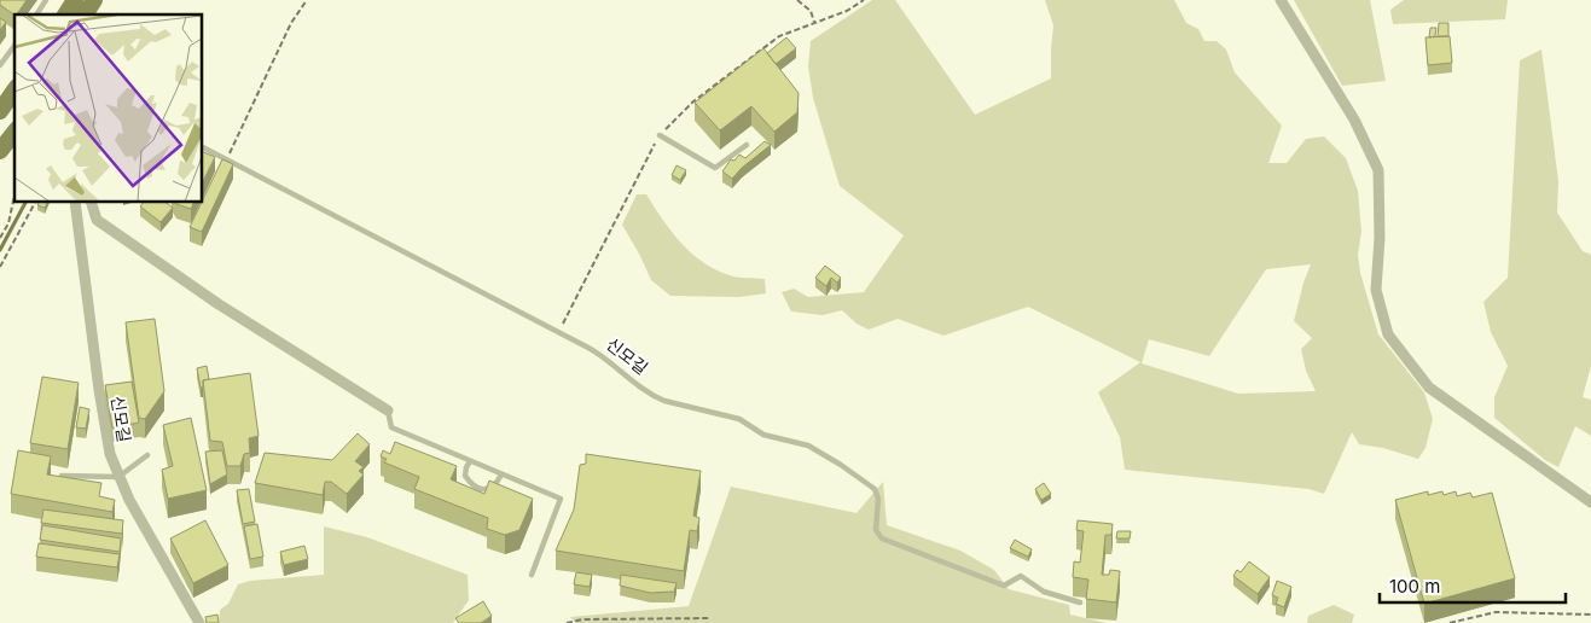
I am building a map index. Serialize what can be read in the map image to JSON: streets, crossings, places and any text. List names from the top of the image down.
{
  "streets": {
    "street": ["신모길"]
  },
  "scale_bar": "100 m"
}
